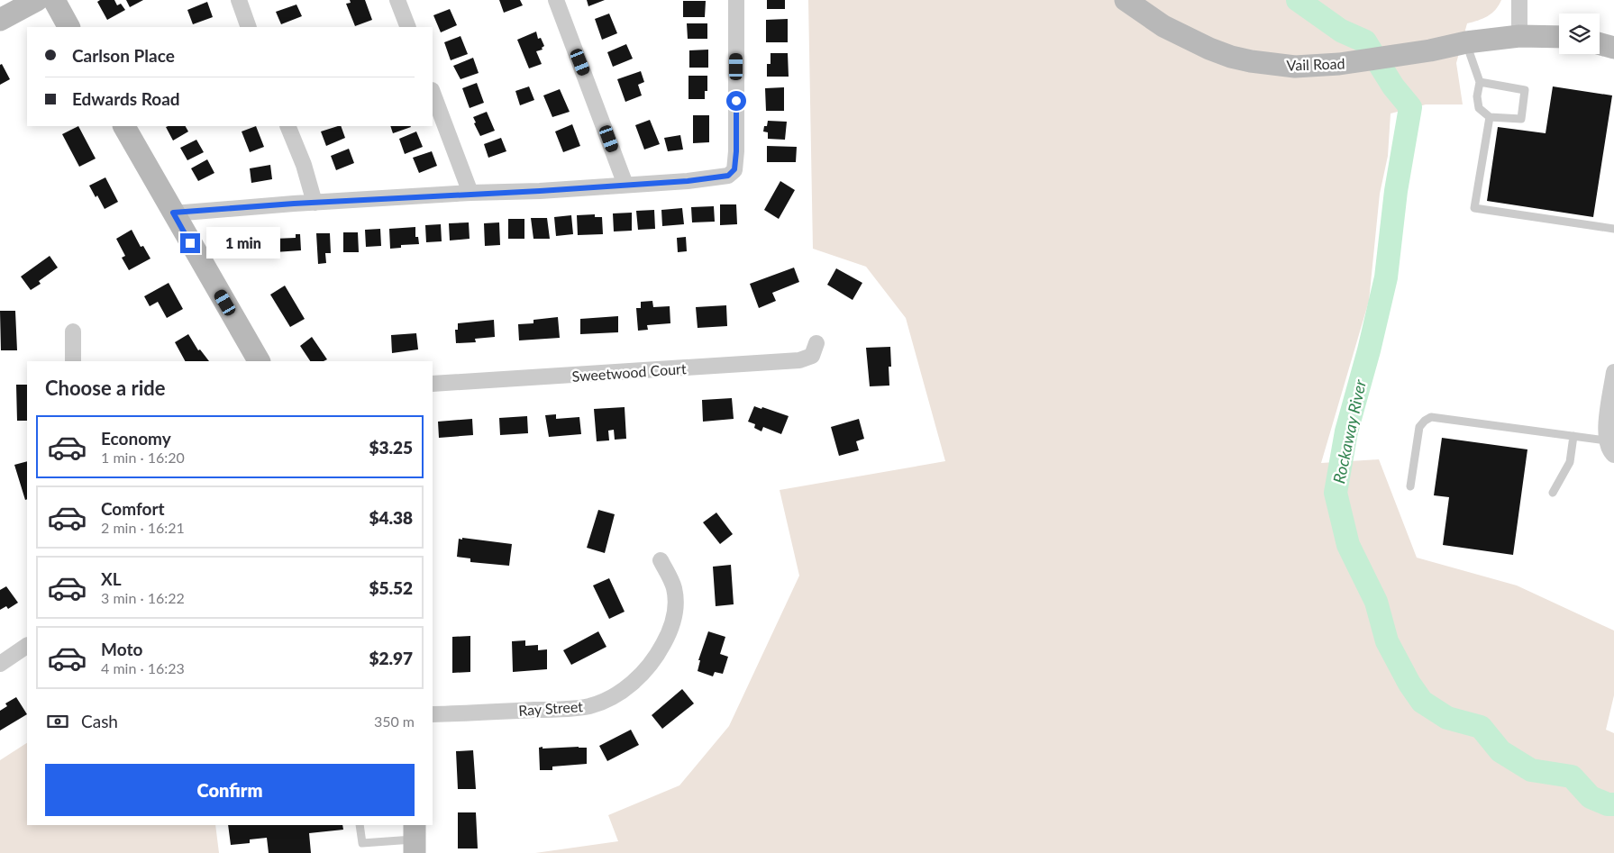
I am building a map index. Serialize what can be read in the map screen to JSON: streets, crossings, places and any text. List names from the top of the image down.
{
  "streets": {
    "street": ["Vail Road", "Sweetwood Court", "Ray Street"]
  },
  "water": ["Rockaway River"],
  "page": {
    "banner": ["Carlson Place", "Edwards Road"],
    "bubble": "1 min",
    "heading": "Choose a ride",
    "list": [
      {
        "name": "Economy",
        "note": "1 min · 16:20",
        "value": "$3.25"
      },
      {
        "name": "Comfort",
        "note": "2 min · 16:21",
        "value": "$4.38"
      },
      {
        "name": "XL",
        "note": "3 min · 16:22",
        "value": "$5.52"
      },
      {
        "name": "Moto",
        "note": "4 min · 16:23",
        "value": "$2.97"
      }
    ],
    "pay": ["Cash", "350 m"],
    "buttons": "Confirm"
  }
}
